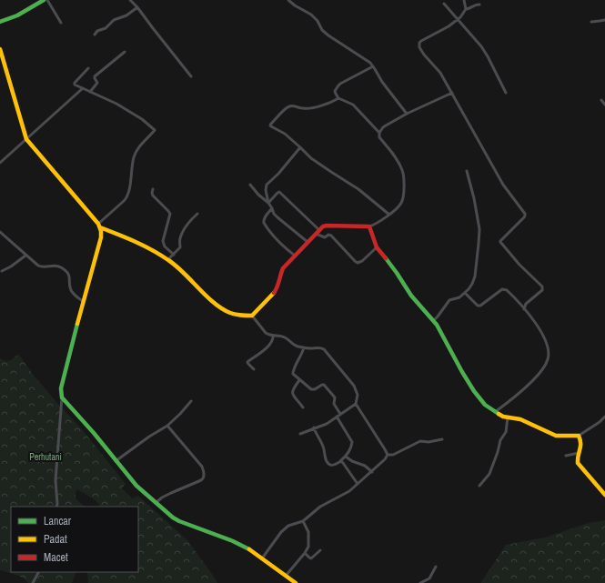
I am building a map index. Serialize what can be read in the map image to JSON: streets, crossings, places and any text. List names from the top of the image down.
{
  "parks": ["Perhutani"],
  "legend": ["Lancar", "Padat", "Macet"]
}
